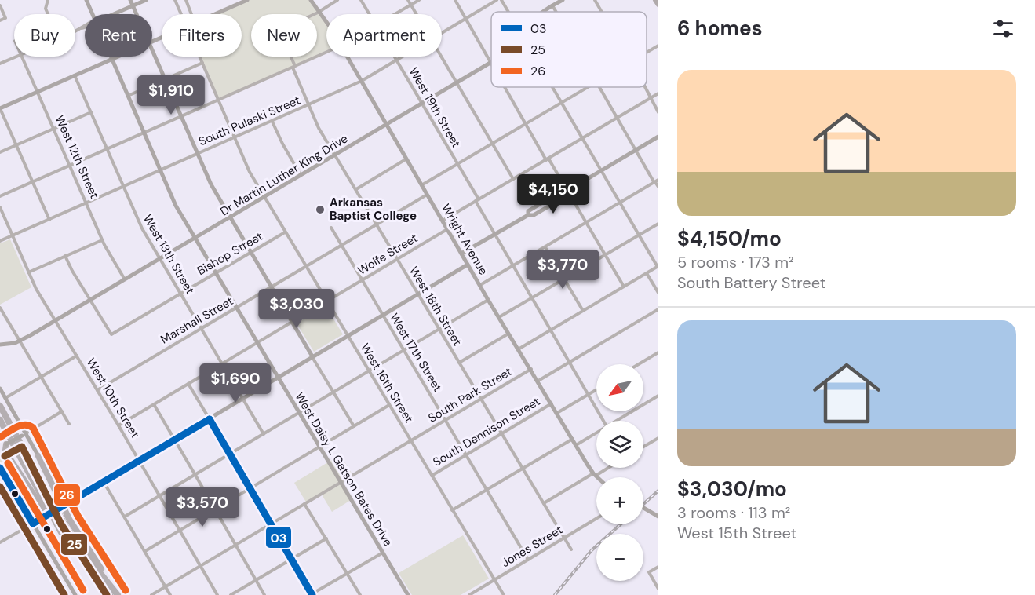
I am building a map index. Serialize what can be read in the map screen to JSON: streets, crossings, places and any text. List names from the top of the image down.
{
  "streets": {
    "street": [
      "West 19th Street",
      "South Pulaski Street",
      "West 12th Street",
      "Dr Martin Luther King Drive",
      "Wright Avenue",
      "Bishop Street",
      "West 13th Street",
      "Wolfe Street",
      "West 18th Street",
      "Marshall Street",
      "West 17th Street",
      "West 16th Street",
      "South Park Street",
      "West 10th Street",
      "South Dennison Street",
      "West Daisy L Gatson Bates Drive",
      "Jones Street"
    ]
  },
  "crossings": [
    ["West 19th Street", "South Pulaski Street"],
    ["West 19th Street", "Dr Martin Luther King Drive"],
    ["West 19th Street", "South Dennison Street"],
    ["South Pulaski Street", "West 12th Street"],
    ["South Pulaski Street", "Wright Avenue"],
    ["South Pulaski Street", "West 13th Street"],
    ["South Pulaski Street", "West 18th Street"],
    ["South Pulaski Street", "West 16th Street"],
    ["South Pulaski Street", "West 10th Street"],
    ["South Pulaski Street", "West Daisy L Gatson Bates Drive"],
    ["West 12th Street", "Dr Martin Luther King Drive"],
    ["Dr Martin Luther King Drive", "Wright Avenue"],
    ["Dr Martin Luther King Drive", "Bishop Street"],
    ["Dr Martin Luther King Drive", "West 13th Street"],
    ["Dr Martin Luther King Drive", "West 18th Street"],
    ["Dr Martin Luther King Drive", "West 16th Street"],
    ["Dr Martin Luther King Drive", "West 10th Street"],
    ["Dr Martin Luther King Drive", "West Daisy L Gatson Bates Drive"],
    ["Wright Avenue", "Wolfe Street"],
    ["Wright Avenue", "West 18th Street"],
    ["Wright Avenue", "Marshall Street"],
    ["Wright Avenue", "South Park Street"],
    ["Wright Avenue", "South Dennison Street"],
    ["Bishop Street", "West 13th Street"],
    ["Bishop Street", "West 16th Street"],
    ["Bishop Street", "West Daisy L Gatson Bates Drive"],
    ["West 13th Street", "Wolfe Street"],
    ["West 13th Street", "Marshall Street"],
    ["Wolfe Street", "West 18th Street"],
    ["Wolfe Street", "West 17th Street"],
    ["Wolfe Street", "West 16th Street"],
    ["Wolfe Street", "West 10th Street"],
    ["Wolfe Street", "West Daisy L Gatson Bates Drive"],
    ["West 18th Street", "Marshall Street"],
    ["West 18th Street", "South Park Street"],
    ["West 18th Street", "South Dennison Street"],
    ["West 18th Street", "Jones Street"],
    ["Marshall Street", "West 17th Street"],
    ["Marshall Street", "West 16th Street"],
    ["Marshall Street", "West 10th Street"],
    ["Marshall Street", "West Daisy L Gatson Bates Drive"],
    ["West 17th Street", "South Park Street"],
    ["West 17th Street", "South Dennison Street"],
    ["West 17th Street", "Jones Street"],
    ["West 16th Street", "South Park Street"],
    ["West 16th Street", "South Dennison Street"],
    ["West 16th Street", "Jones Street"],
    ["South Park Street", "West 10th Street"],
    ["South Park Street", "West Daisy L Gatson Bates Drive"]
  ],
  "places": ["Arkansas Baptist College"],
  "lines": ["transit line 03", "transit line 26", "transit line 25"],
  "legend": ["03", "25", "26"],
  "north": "bottom left",
  "page": {
    "heading": "6 homes",
    "chip": [
      "Buy",
      "Rent",
      "Filters",
      "New",
      "Apartment"
    ],
    "list": [
      {
        "name": "$4,150/mo",
        "note": "5 rooms · 173 m² · South Battery Street"
      },
      {
        "name": "$3,030/mo",
        "note": "3 rooms · 113 m² · West 15th Street"
      }
    ],
    "price": [
      "$1,910",
      "$4,150",
      "$3,770",
      "$3,030",
      "$1,690",
      "$3,570"
    ],
    "map_buttons": ["+", "−"]
  }
}
